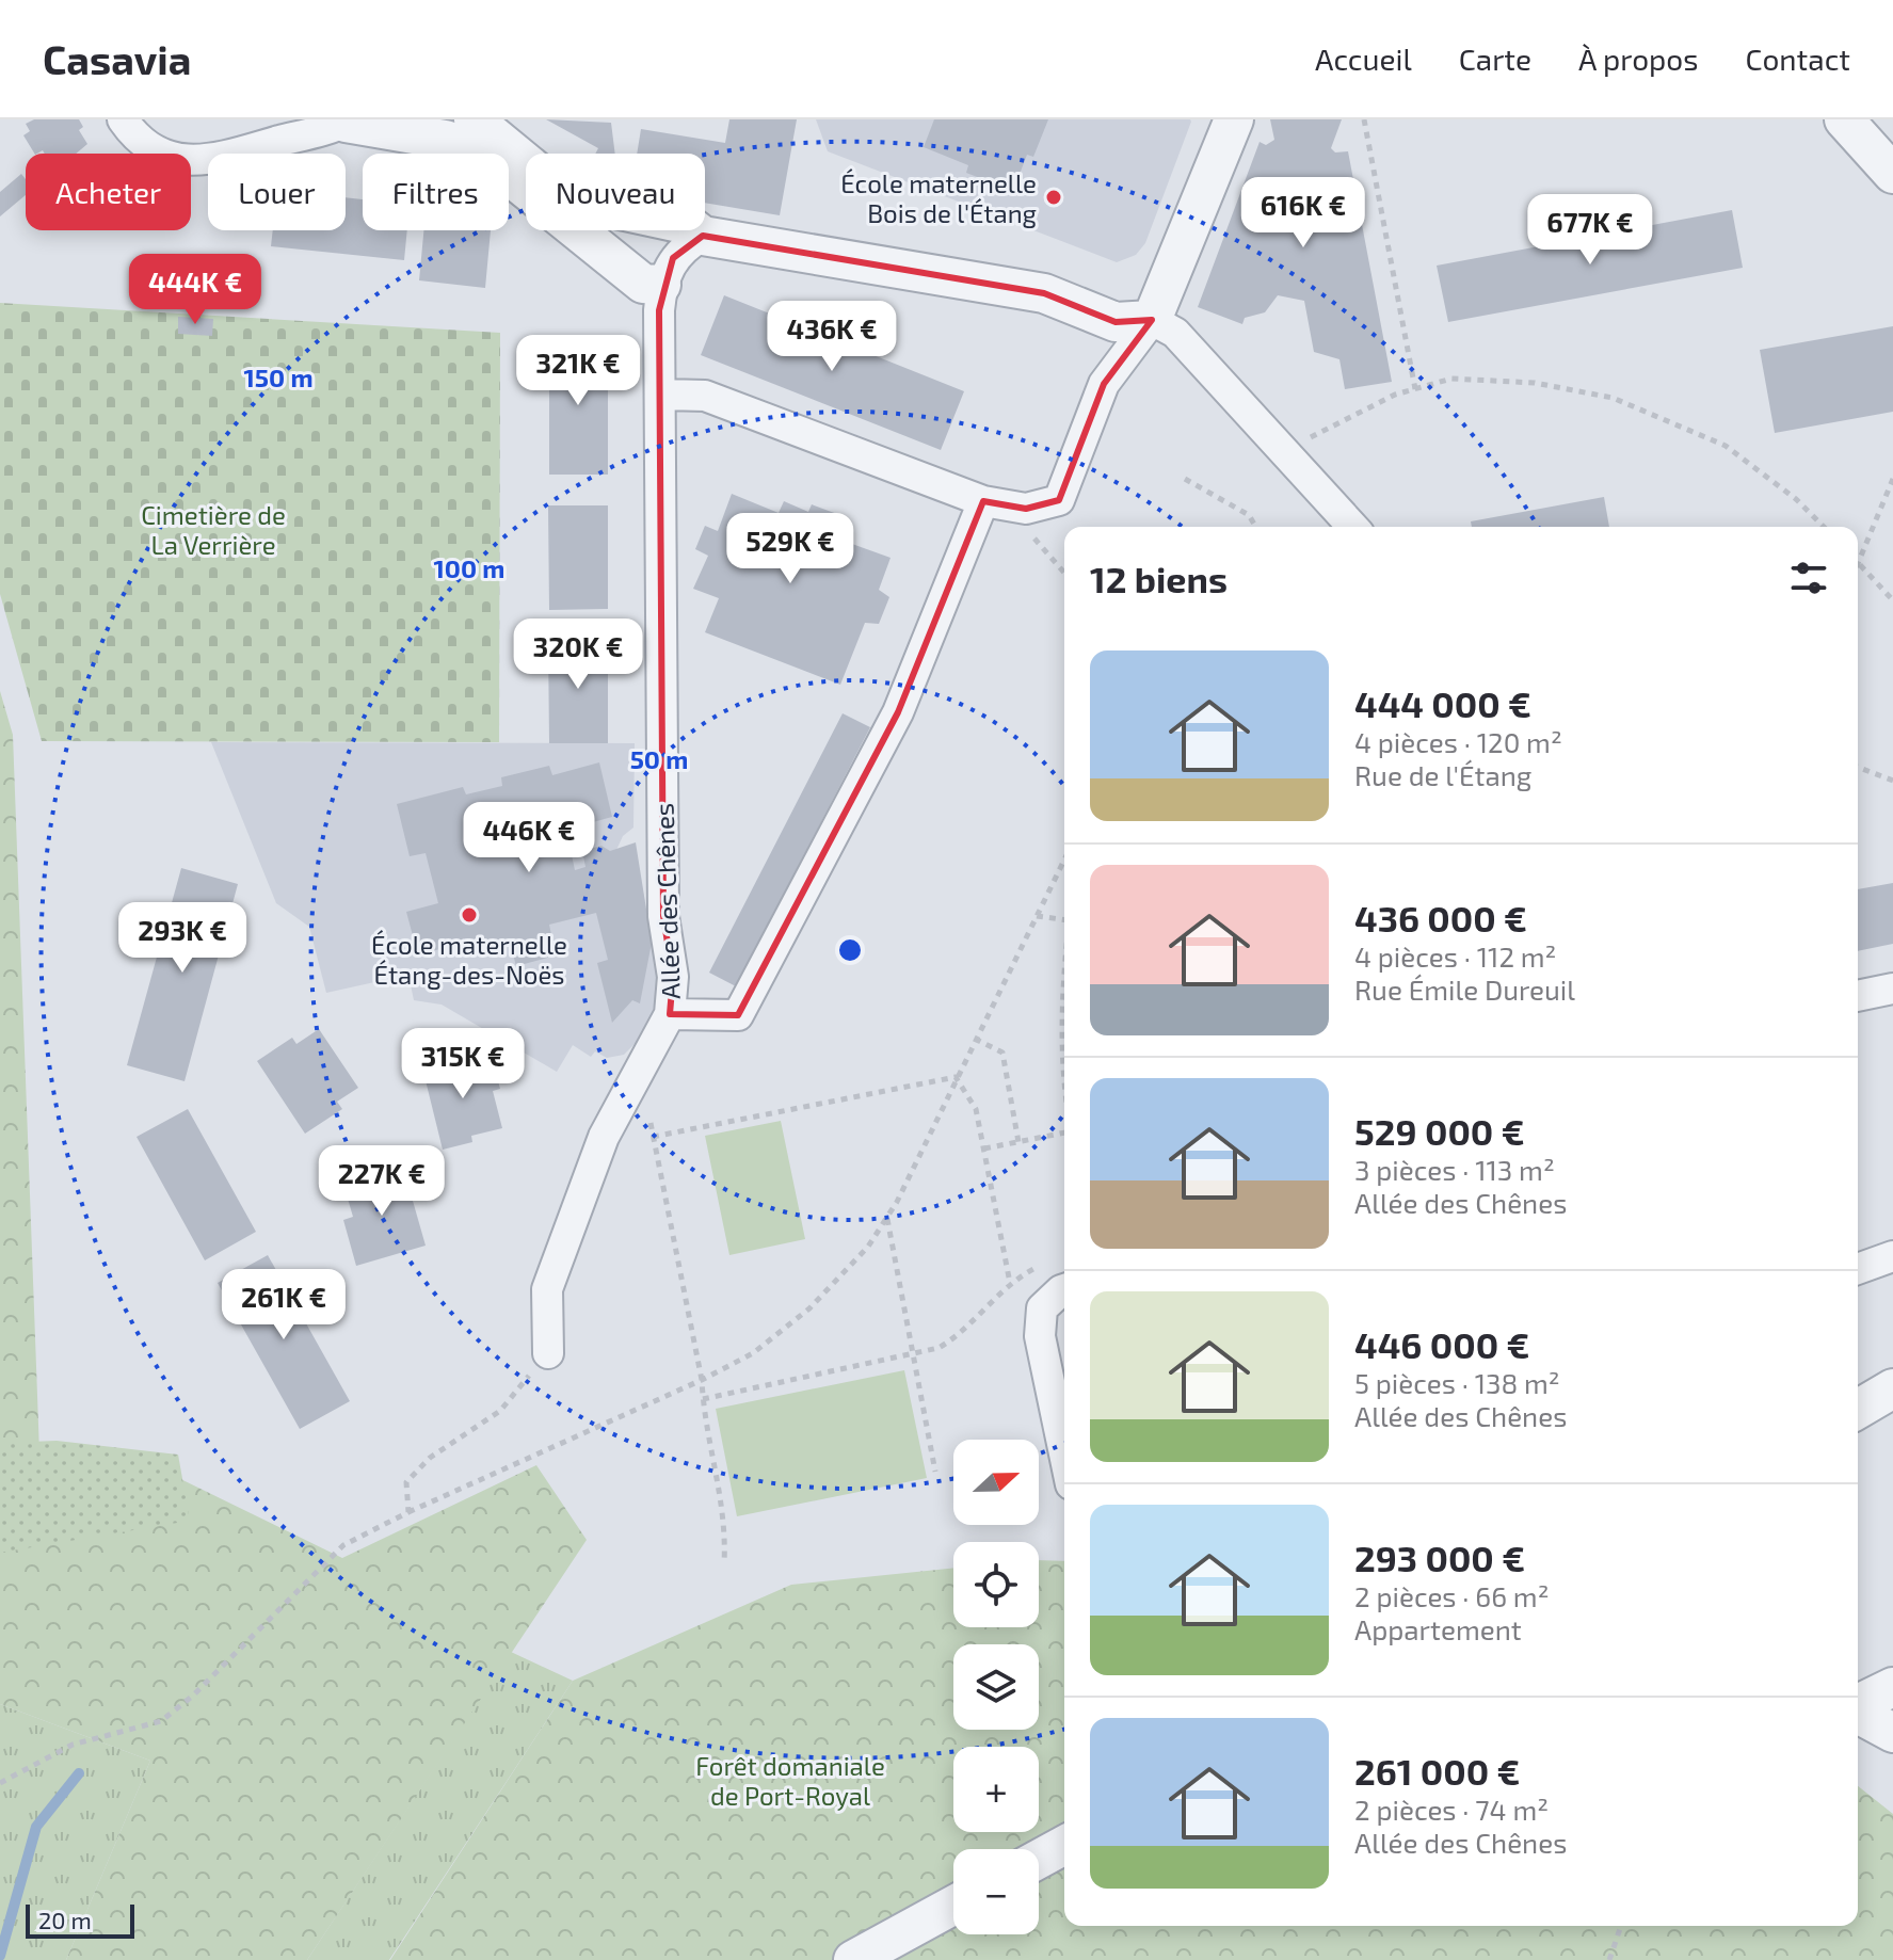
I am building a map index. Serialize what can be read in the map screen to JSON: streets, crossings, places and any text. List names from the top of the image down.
{
  "streets": {
    "street": ["Allée des Chênes"]
  },
  "parks": ["Cimetière de La Verrière", "Forêt domaniale de Port-Royal"],
  "places": ["École maternelle Bois de l'Étang", "École maternelle Étang-des-Noës"],
  "scale_bar": "20 m",
  "north": "right",
  "page": {
    "header": "Casavia",
    "nav": [
      "Accueil",
      "Carte",
      "À propos",
      "Contact"
    ],
    "chip": [
      "Acheter",
      "Louer",
      "Filtres",
      "Nouveau"
    ],
    "price": [
      "616K €",
      "677K €",
      "444K €",
      "436K €",
      "321K €",
      "529K €",
      "320K €",
      "446K €",
      "293K €",
      "315K €",
      "227K €",
      "261K €"
    ],
    "heading": "12 biens",
    "list": [
      {
        "name": "444 000 €",
        "note": "4 pièces · 120 m² · Rue de l'Étang"
      },
      {
        "name": "436 000 €",
        "note": "4 pièces · 112 m² · Rue Émile Dureuil"
      },
      {
        "name": "529 000 €",
        "note": "3 pièces · 113 m² · Allée des Chênes"
      },
      {
        "name": "446 000 €",
        "note": "5 pièces · 138 m² · Allée des Chênes"
      },
      {
        "name": "293 000 €",
        "note": "2 pièces · 66 m² · Appartement"
      },
      {
        "name": "261 000 €",
        "note": "2 pièces · 74 m² · Allée des Chênes"
      }
    ],
    "map_buttons": ["+", "−"],
    "scale": "20 m"
  },
  "rings": ["150 m", "100 m", "50 m"]
}
